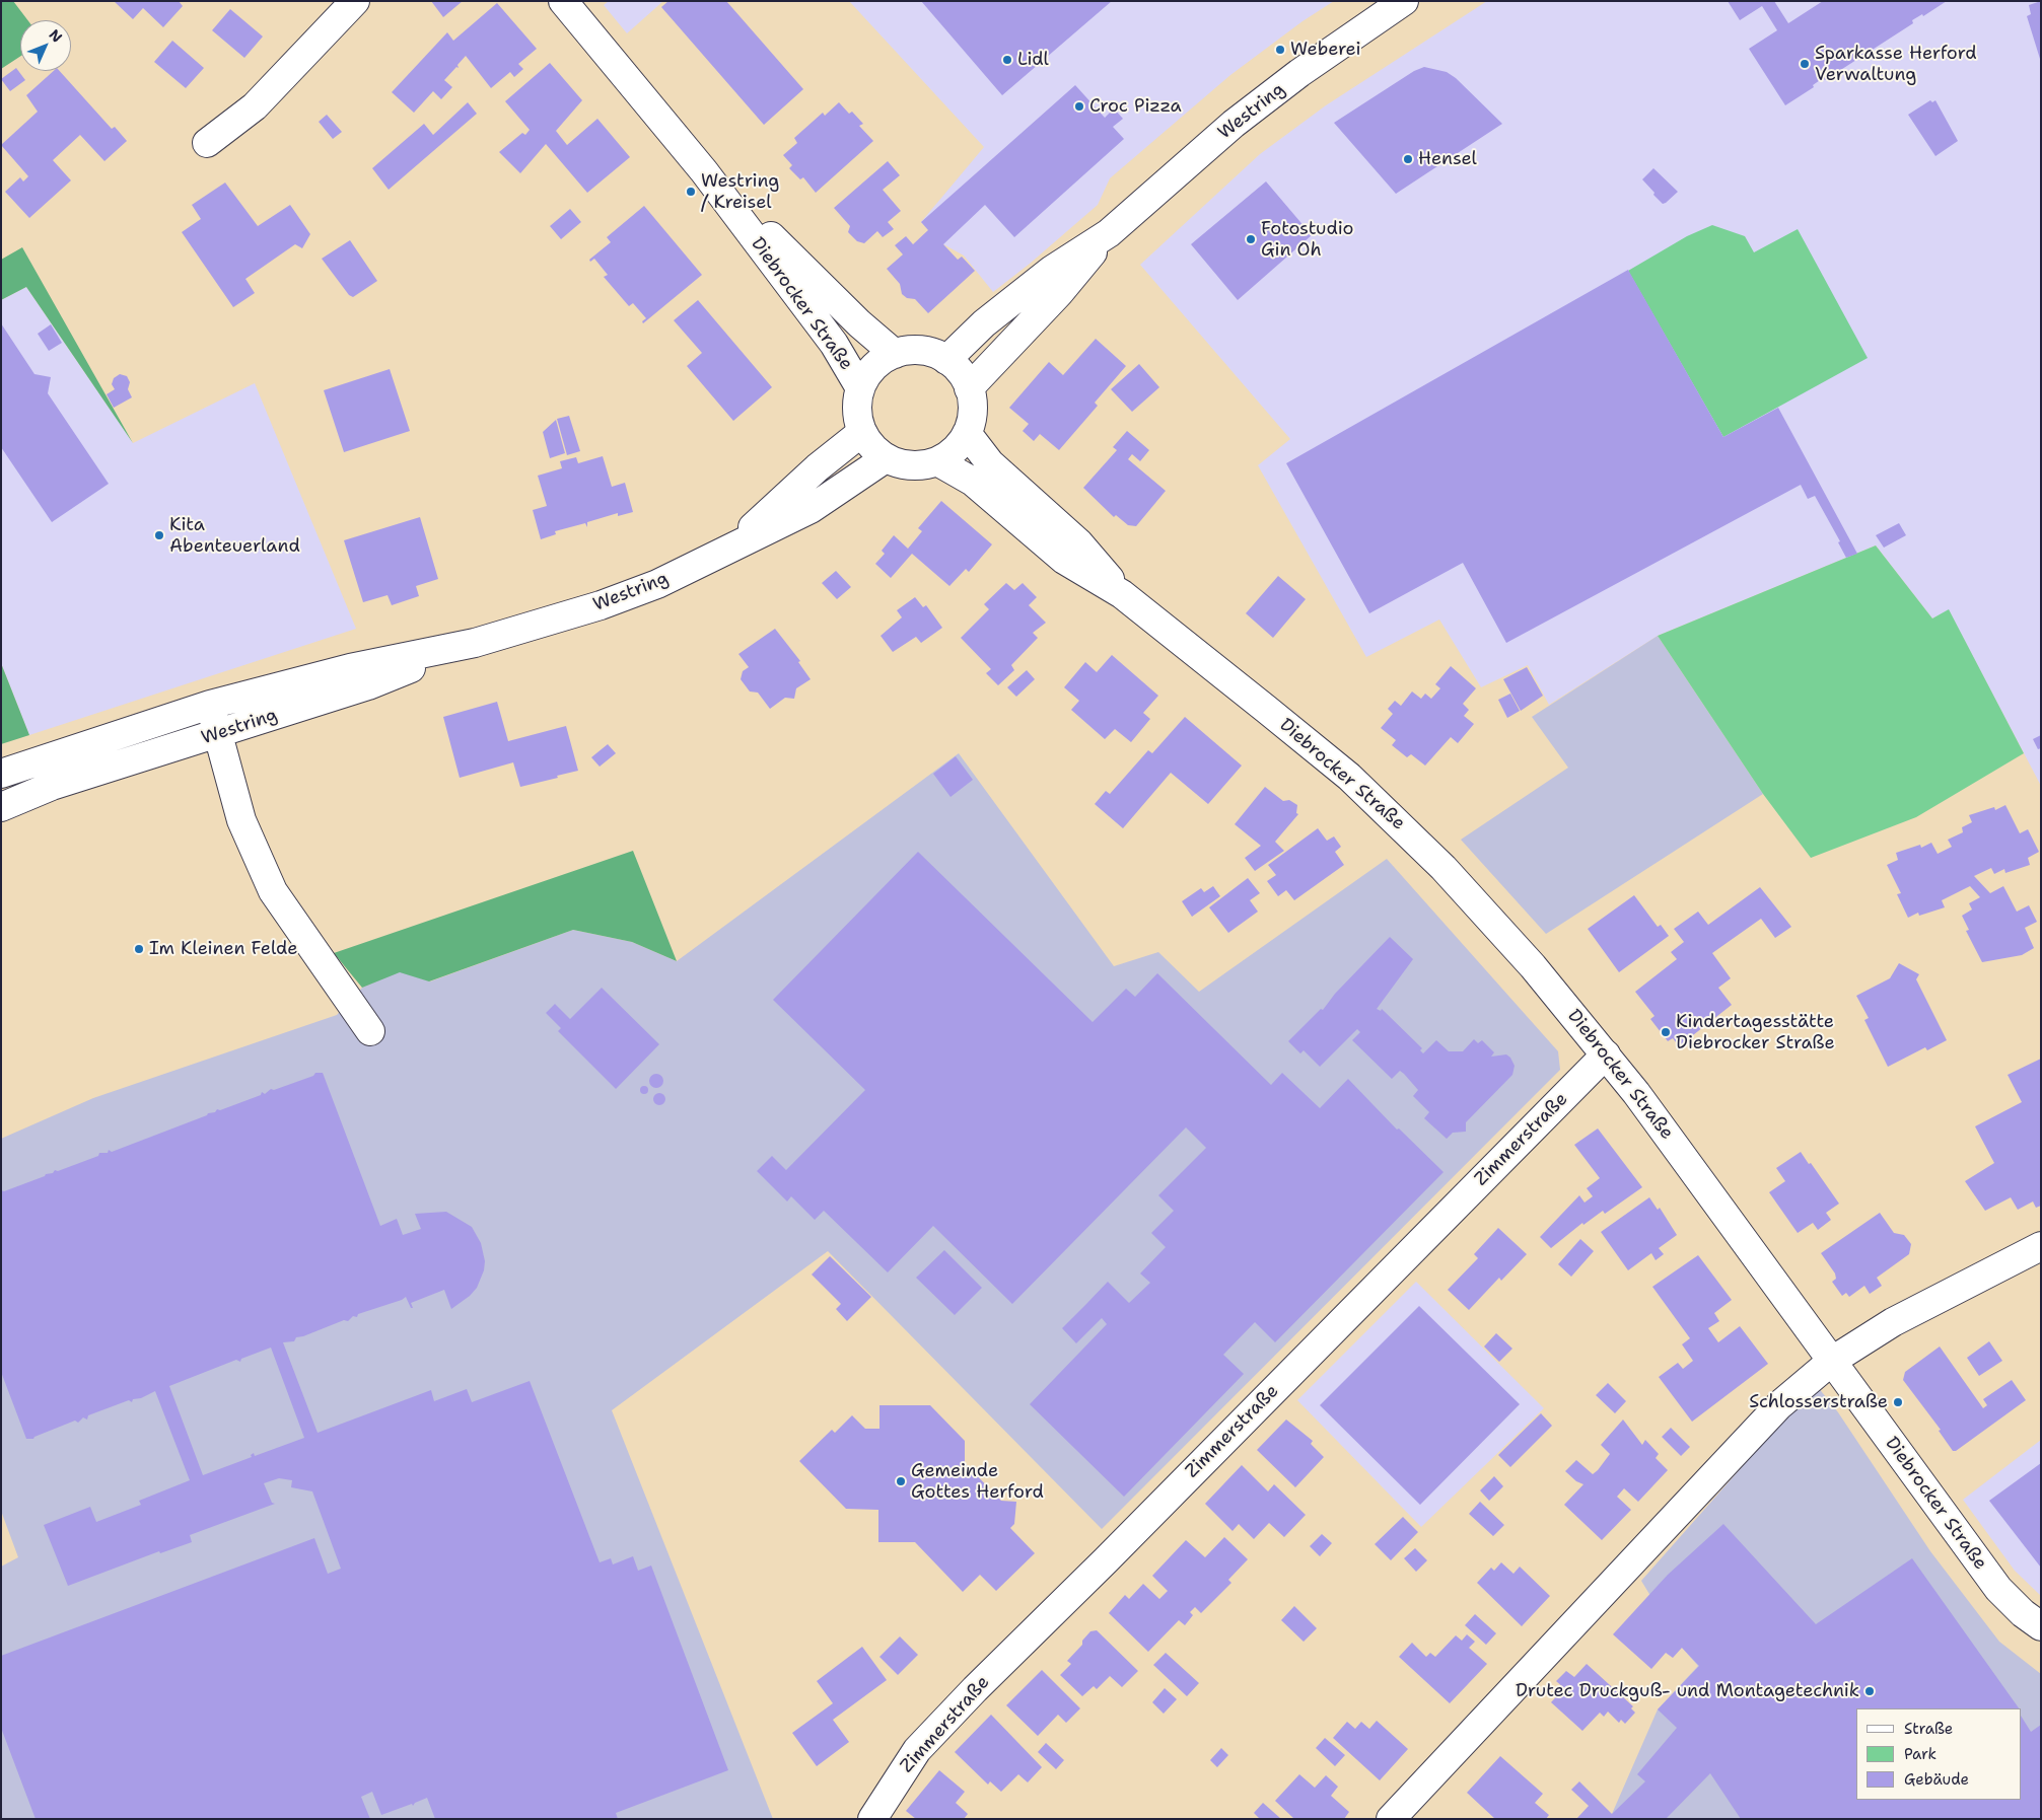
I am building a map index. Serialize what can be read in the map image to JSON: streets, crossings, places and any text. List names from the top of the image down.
{
  "streets": {
    "street": ["Westring", "Diebrocker Straße", "Zimmerstraße"]
  },
  "crossings": [
    ["Westring", "Diebrocker Straße"],
    ["Diebrocker Straße", "Zimmerstraße"]
  ],
  "places": [
    "Weberei",
    "Lidl",
    "Sparkasse Herford Verwaltung",
    "Croc Pizza",
    "Hensel",
    "Westring / Kreisel",
    "Fotostudio Gin Oh",
    "Kita Abenteuerland",
    "Im Kleinen Felde",
    "Kindertagesstätte Diebrocker Straße",
    "Schlosserstraße",
    "Gemeinde Gottes Herford",
    "Drutec Druckguß- und Montagetechnik"
  ],
  "legend": ["Straße", "Park", "Gebäude"],
  "north": "top right"
}
